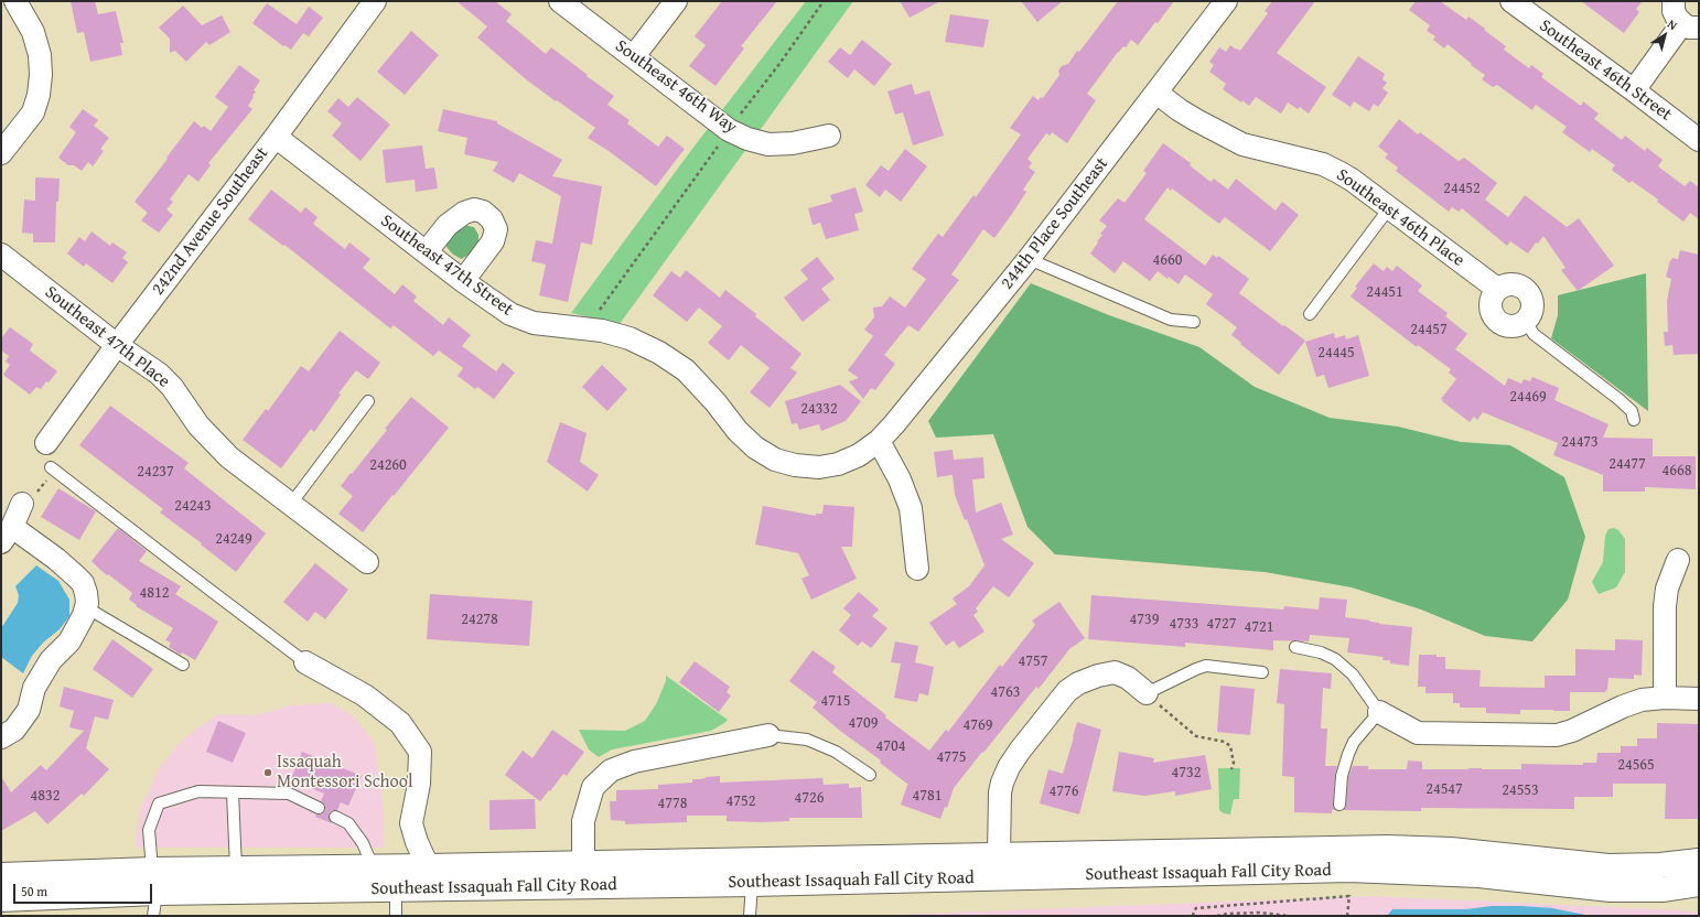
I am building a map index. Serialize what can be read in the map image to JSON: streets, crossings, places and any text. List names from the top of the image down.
{
  "streets": {
    "street": [
      "Southeast 46th Street",
      "Southeast 46th Way",
      "Southeast 46th Place",
      "242nd Avenue Southeast",
      "244th Place Southeast",
      "Southeast 47th Street",
      "Southeast 47th Place",
      "Southeast Issaquah Fall City Road"
    ]
  },
  "crossings": [
    ["Southeast 46th Place", "244th Place Southeast"],
    ["242nd Avenue Southeast", "Southeast 47th Street"],
    ["242nd Avenue Southeast", "Southeast 47th Place"],
    ["244th Place Southeast", "Southeast 47th Street"]
  ],
  "places": ["Issaquah Montessori School"],
  "house_numbers": [
    "24452",
    "4660",
    "24451",
    "24457",
    "24445",
    "24469",
    "24332",
    "24473",
    "24477",
    "24260",
    "4668",
    "24237",
    "24243",
    "24249",
    "4812",
    "24278",
    "4739",
    "4733",
    "4727",
    "4721",
    "4757",
    "4763",
    "4715",
    "4709",
    "4769",
    "4704",
    "4775",
    "24565",
    "4732",
    "24547",
    "24553",
    "4776",
    "4832",
    "4781",
    "4726",
    "4752",
    "4778"
  ],
  "scale_bar": "50 m",
  "north": "top right"
}
